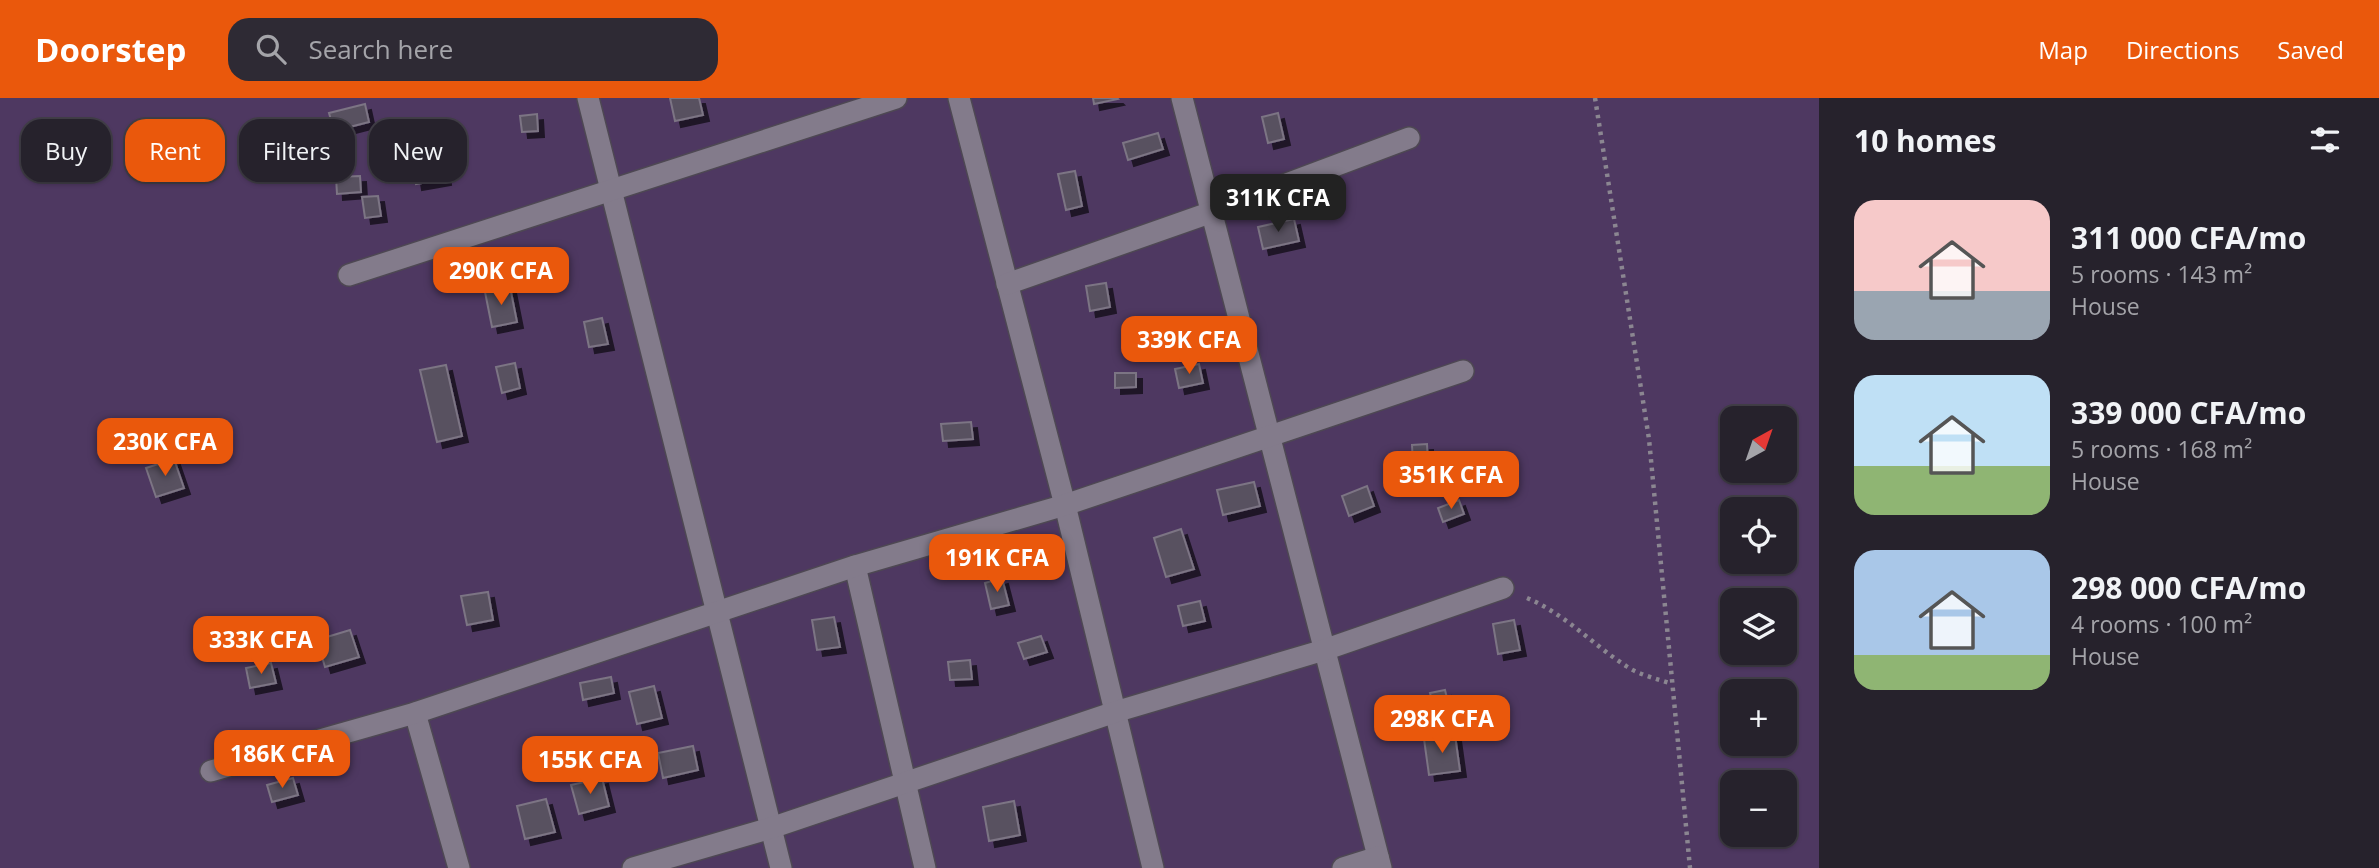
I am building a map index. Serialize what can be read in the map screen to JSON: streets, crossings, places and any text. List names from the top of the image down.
{
  "north": "top right",
  "page": {
    "header": "Doorstep",
    "search": "Search here",
    "nav": ["Map", "Directions", "Saved"],
    "heading": "10 homes",
    "chip": [
      "Buy",
      "Rent",
      "Filters",
      "New"
    ],
    "price": [
      "311K CFA",
      "290K CFA",
      "339K CFA",
      "230K CFA",
      "351K CFA",
      "191K CFA",
      "333K CFA",
      "298K CFA",
      "186K CFA",
      "155K CFA"
    ],
    "list": [
      {
        "name": "311 000 CFA/mo",
        "note": "5 rooms · 143 m² · House"
      },
      {
        "name": "339 000 CFA/mo",
        "note": "5 rooms · 168 m² · House"
      },
      {
        "name": "298 000 CFA/mo",
        "note": "4 rooms · 100 m² · House"
      }
    ],
    "map_buttons": ["+", "−"]
  }
}
